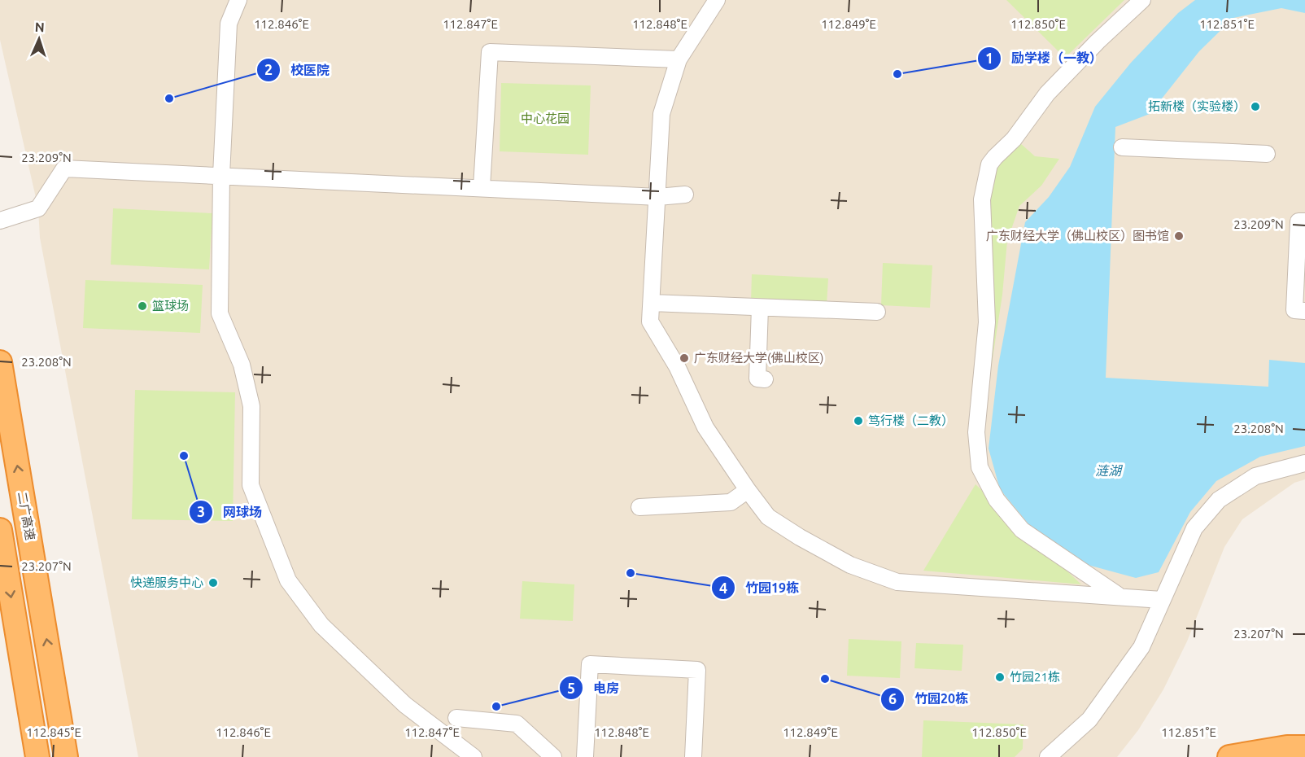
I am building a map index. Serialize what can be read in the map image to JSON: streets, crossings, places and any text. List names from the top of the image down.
{
  "streets": {
    "highway": ["二广高速"]
  },
  "water": ["涟湖"],
  "parks": ["中心花园"],
  "places": [
    "励学楼（一教）",
    "校医院",
    "拓新楼（实验楼）",
    "广东财经大学（佛山校区）图书馆",
    "篮球场",
    "广东财经大学(佛山校区)",
    "笃行楼（二教）",
    "网球场",
    "竹园19栋",
    "快递服务中心",
    "竹园21栋",
    "竹园20栋",
    "电房"
  ],
  "north": "top",
  "coordinates": [
    "112.846°E",
    "112.847°E",
    "112.848°E",
    "112.849°E",
    "112.850°E",
    "112.851°E",
    "23.209°N",
    "23.208°N",
    "23.207°N",
    "112.845°E"
  ]
}
